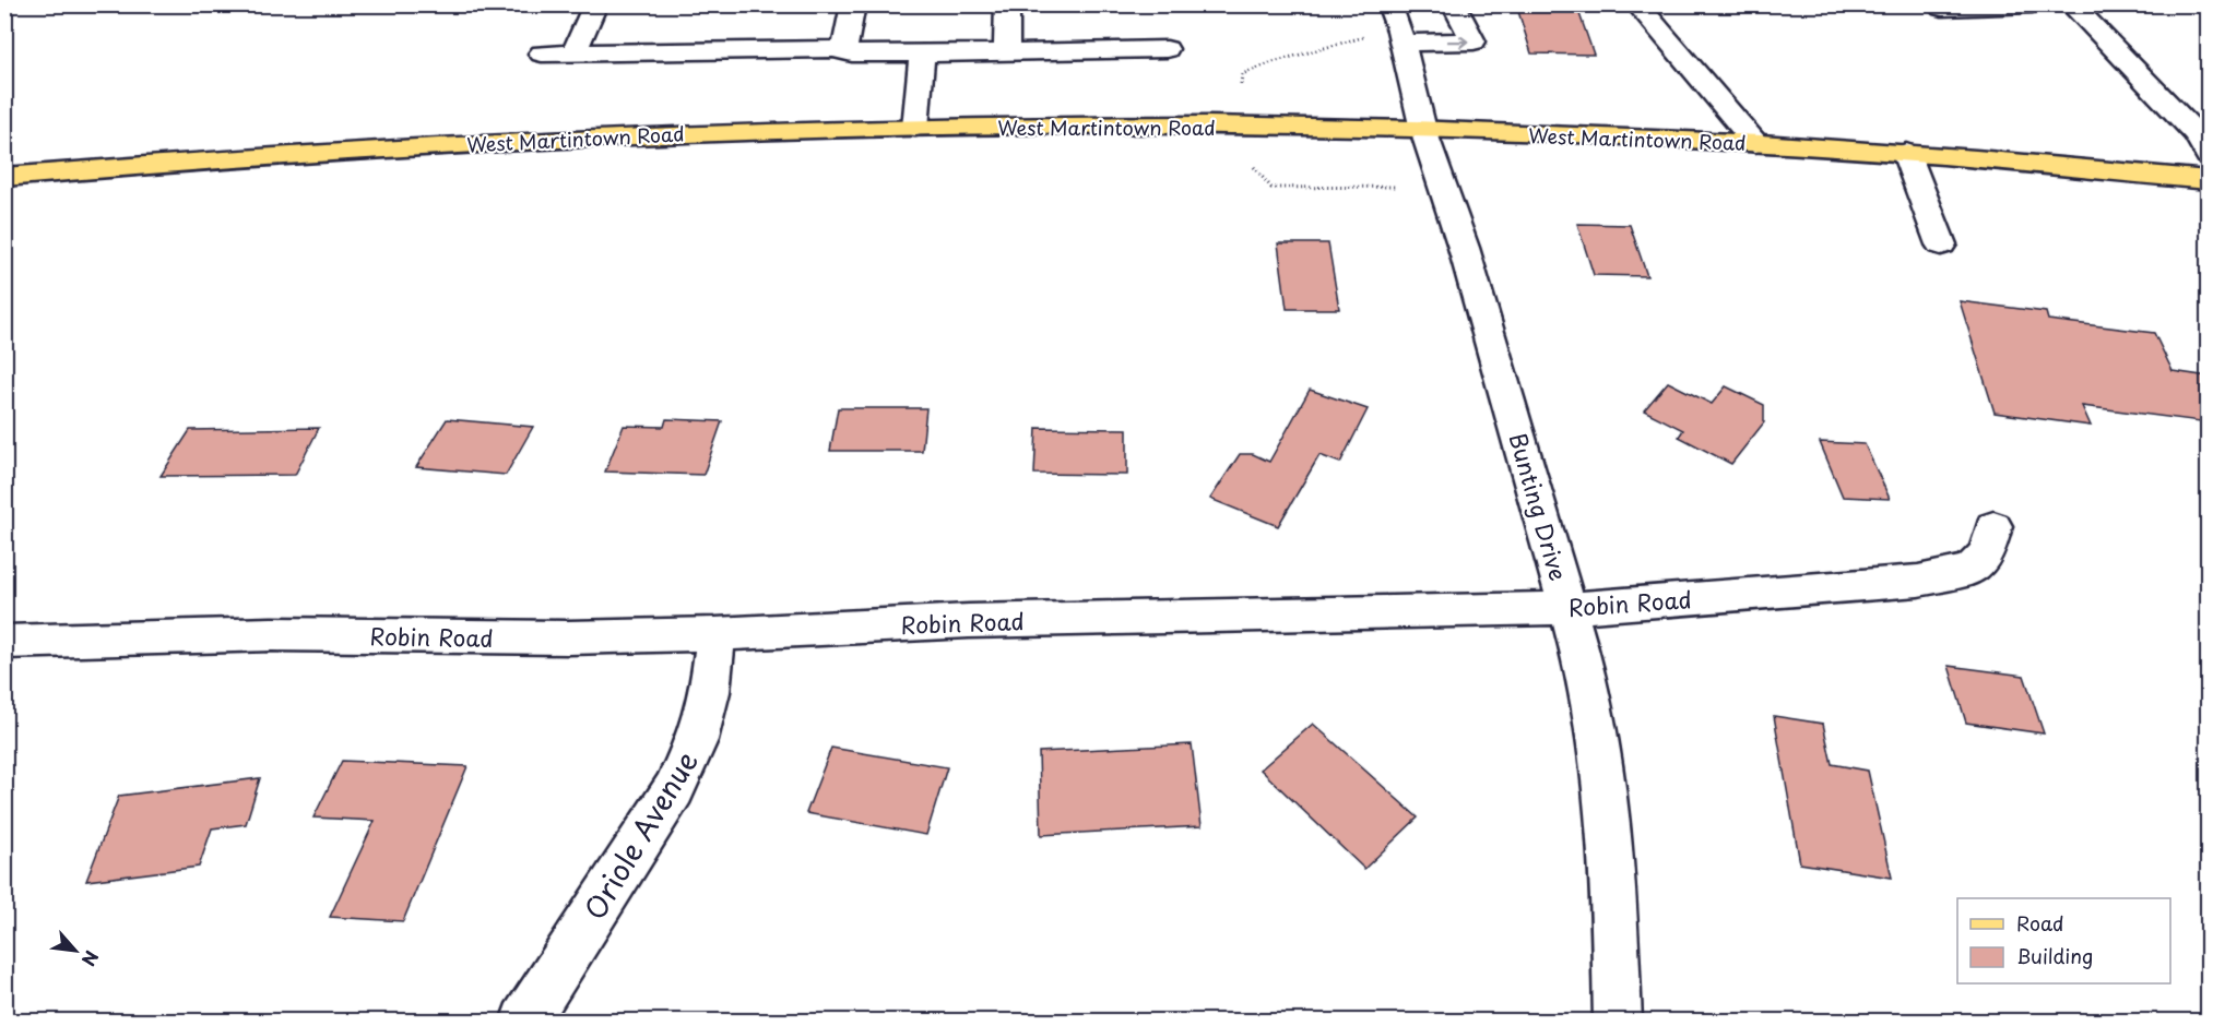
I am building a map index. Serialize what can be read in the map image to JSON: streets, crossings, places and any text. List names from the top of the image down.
{
  "streets": {
    "main road": ["West Martintown Road"],
    "street": ["Bunting Drive", "Robin Road", "Oriole Avenue"]
  },
  "crossings": [
    ["West Martintown Road", "Bunting Drive"],
    ["Bunting Drive", "Robin Road"],
    ["Robin Road", "Oriole Avenue"]
  ],
  "legend": ["Road", "Building"],
  "north": "bottom right"
}
